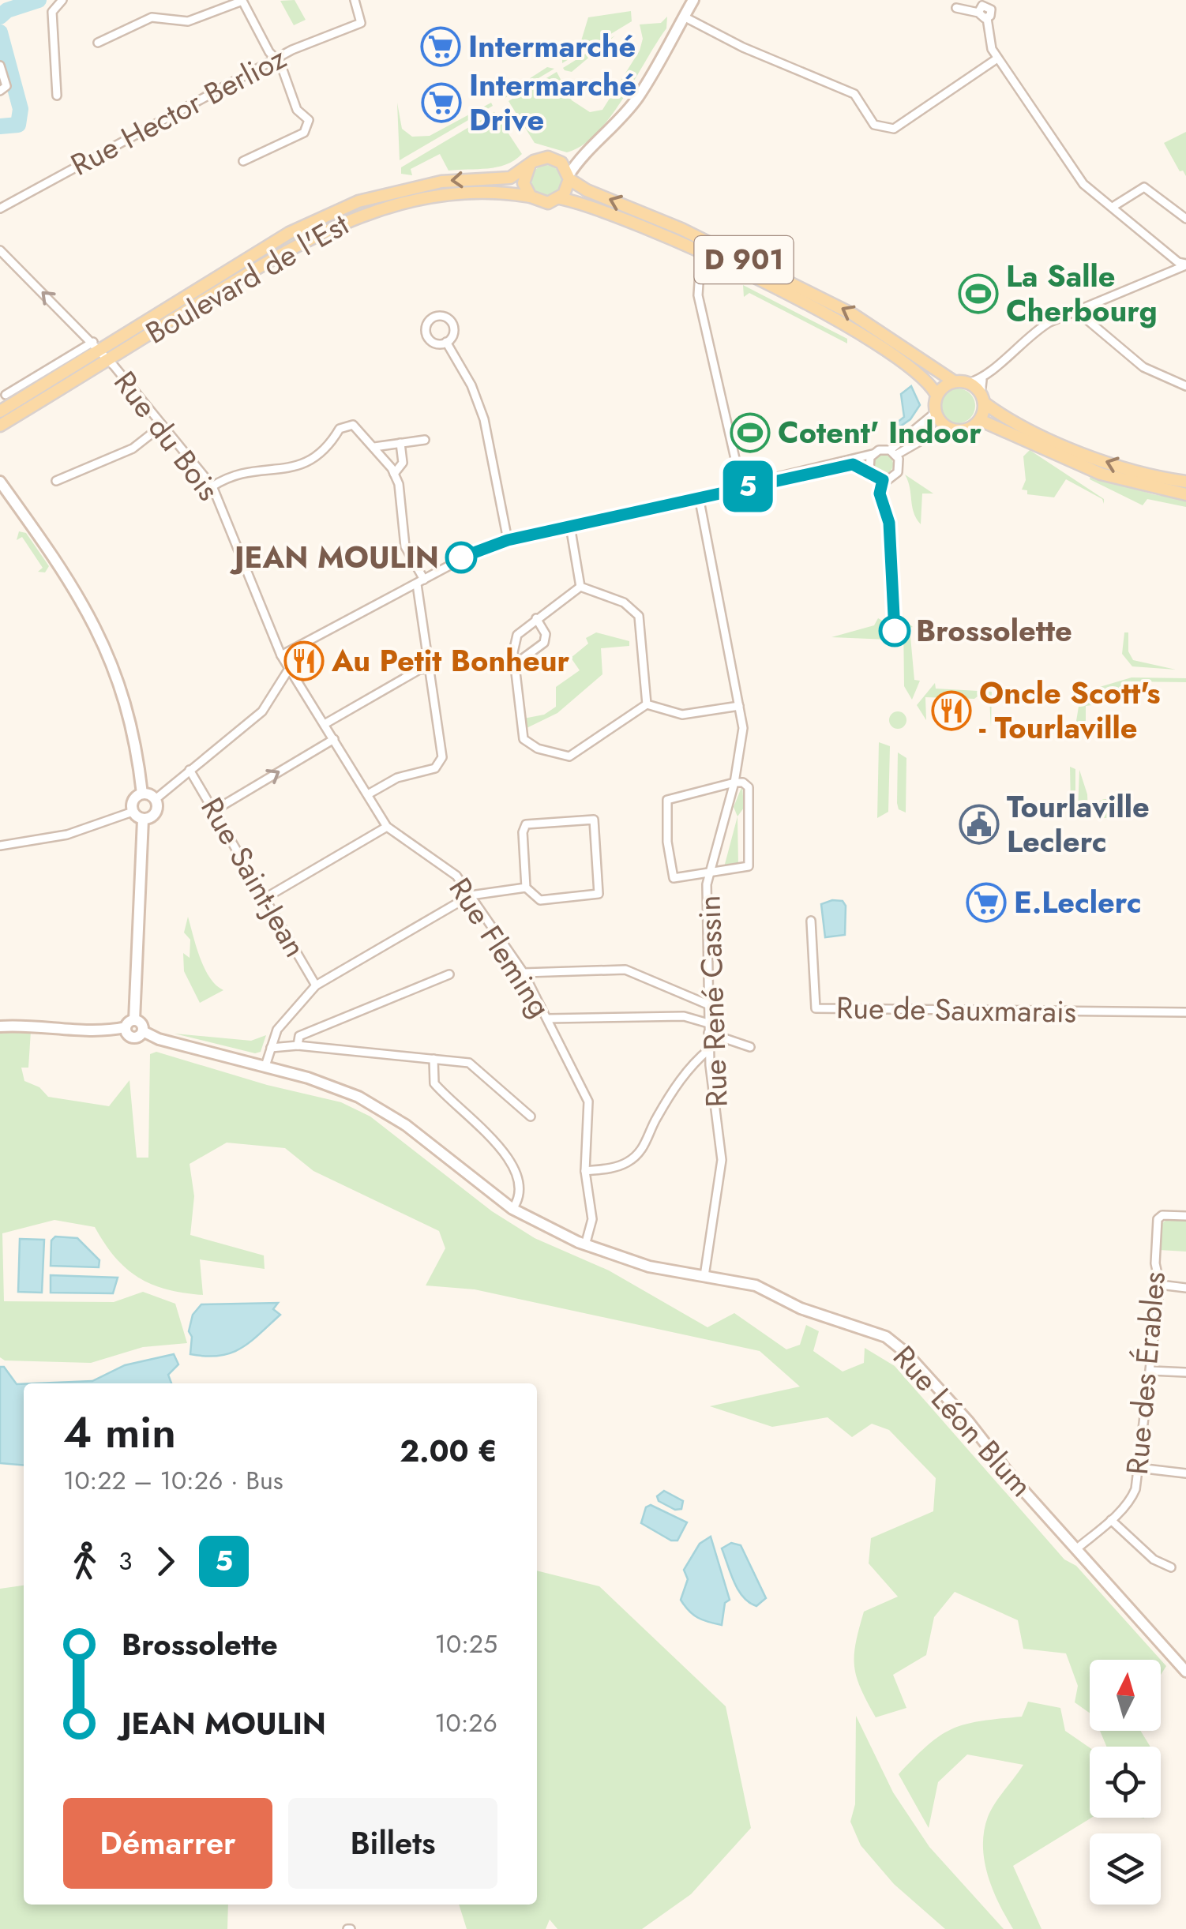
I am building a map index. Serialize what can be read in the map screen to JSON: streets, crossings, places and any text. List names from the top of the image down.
{
  "streets": {
    "main road": ["D 901", "Boulevard de l'Est"],
    "street": [
      "Rue Hector Berlioz",
      "Rue du Bois",
      "Rue Saint-Jean",
      "Rue Fleming",
      "Rue René Cassin",
      "Rue de Sauxmarais",
      "Rue des Érables",
      "Rue Léon Blum"
    ]
  },
  "crossings": [
    ["D 901", "Boulevard de l'Est"],
    ["Boulevard de l'Est", "Rue du Bois"],
    ["Rue du Bois", "Rue Fleming"],
    ["Rue Fleming", "Rue Léon Blum"],
    ["Rue René Cassin", "Rue Léon Blum"],
    ["Rue des Érables", "Rue Léon Blum"]
  ],
  "places": {
    "supermarket": ["Intermarché", "Intermarché Drive", "E.Leclerc"],
    "sports": ["La Salle Cherbourg", "Cotent' Indoor"],
    "other": ["JEAN MOULIN", "Brossolette"],
    "restaurant": ["Au Petit Bonheur", "Oncle Scott's - Tourlaville"],
    "public building": ["Tourlaville Leclerc"]
  },
  "lines": ["bus line 5"],
  "north": "top",
  "page": {
    "on_map": "5",
    "heading": ["4 min", "10:22 – 10:26 · Bus", "2.00 €"],
    "legs": ["3", "5"],
    "list": [
      {
        "name": "Brossolette",
        "value": "10:25"
      },
      {
        "name": "JEAN MOULIN",
        "value": "10:26"
      }
    ],
    "buttons": ["Démarrer", "Billets"]
  }
}
